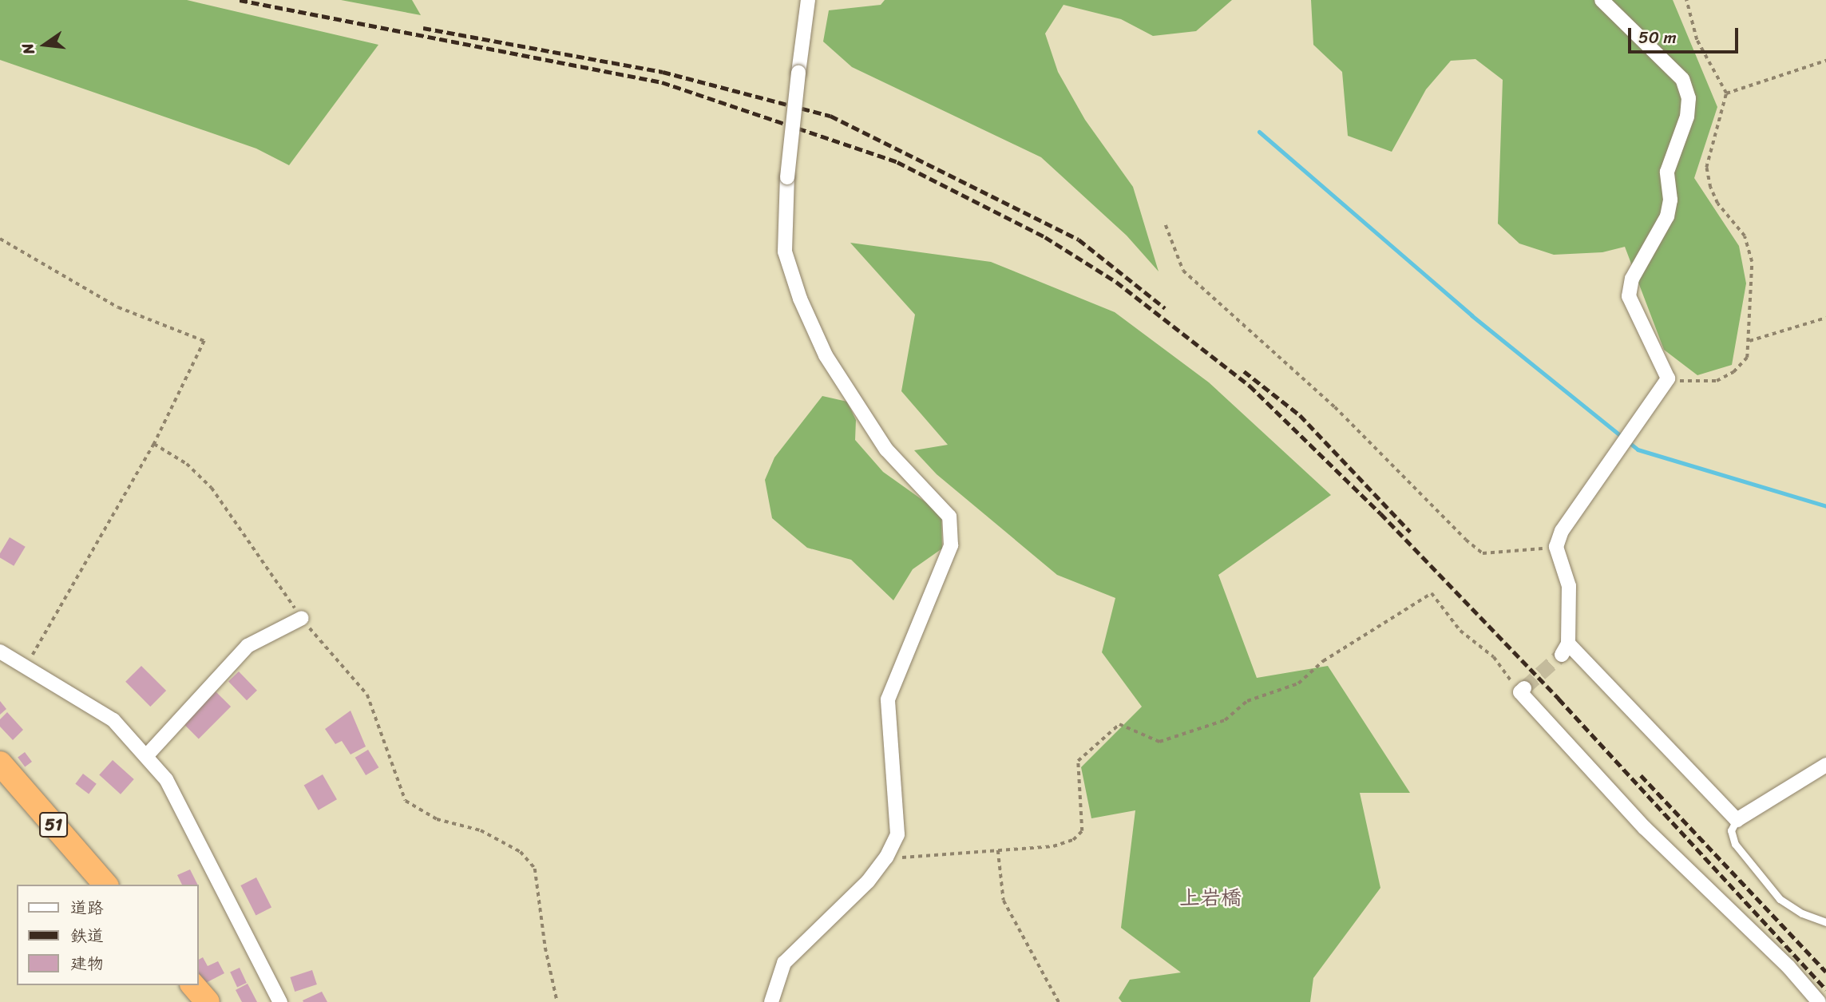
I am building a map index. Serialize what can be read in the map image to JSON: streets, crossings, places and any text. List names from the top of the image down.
{
  "streets": {
    "highway": ["51"]
  },
  "districts": ["上岩橋"],
  "legend": ["道路", "鉄道", "建物"],
  "scale_bar": "50 m",
  "north": "left"
}
